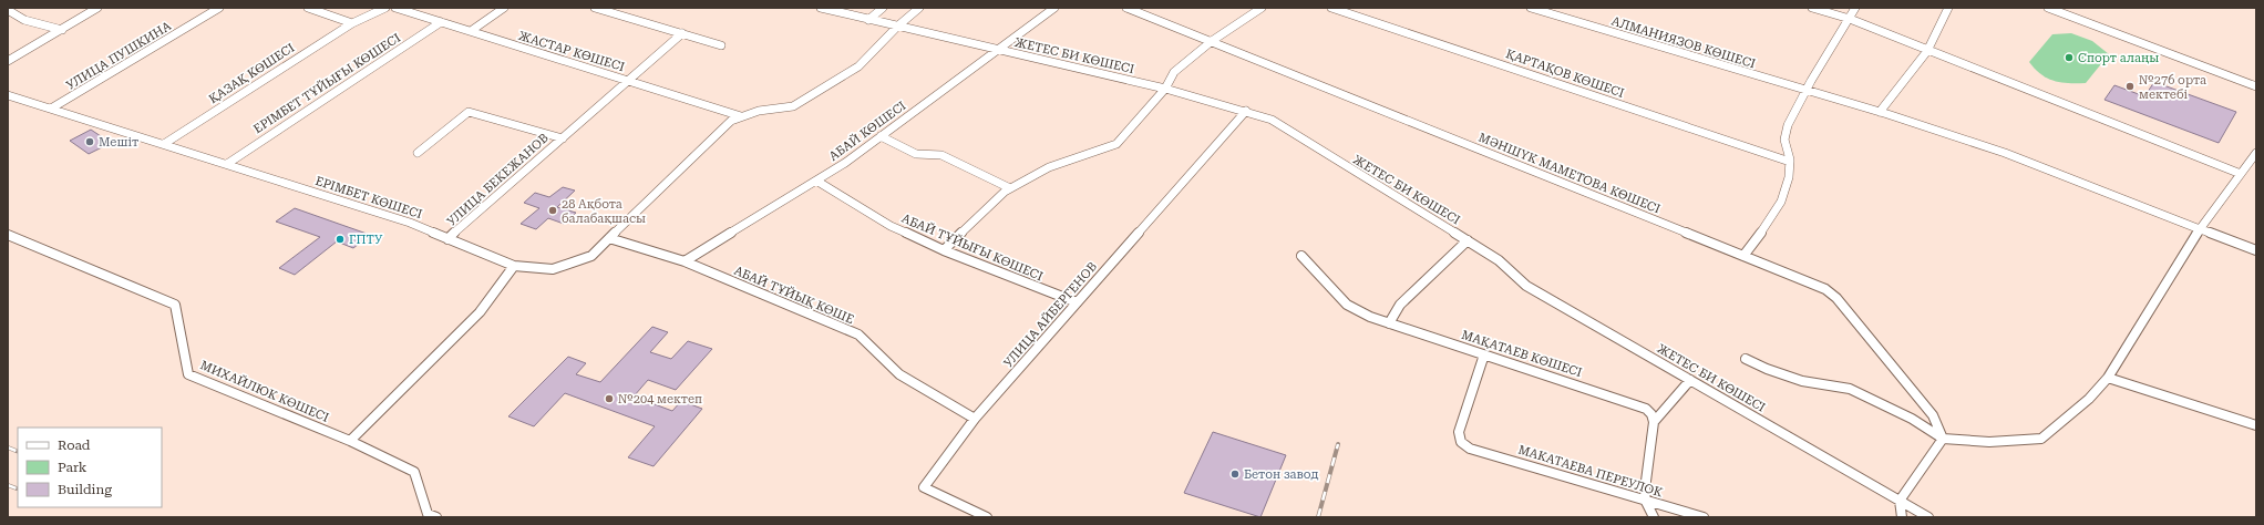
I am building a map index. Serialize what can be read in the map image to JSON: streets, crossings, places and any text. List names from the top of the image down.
{
  "streets": {
    "street": [
      "АЛМАНИЯЗОВ КӨШЕСІ",
      "ЖАСТАР КӨШЕСІ",
      "УЛИЦА ПУШКИНА",
      "ЖЕТЕС БИ КӨШЕСІ",
      "ҚАЗАҚ КӨШЕСІ",
      "ҚАРТАҚОВ КӨШЕСІ",
      "ЕРІМБЕТ ТҰЙЫҒЫ КӨШЕСІ",
      "АБАЙ КӨШЕСІ",
      "МӘНШҮК МАМЕТОВА КӨШЕСІ",
      "УЛИЦА БЕКЕЖАНОВ",
      "ЕРІМБЕТ КӨШЕСІ",
      "АБАЙ ТҰЙЫҒЫ КӨШЕСІ",
      "АБАЙ ТҰЙЫҚ КӨШЕ",
      "УЛИЦА АЙБЕРГЕНОВ",
      "МАҚАТАЕВ КӨШЕСІ",
      "МИХАЙЛЮК КӨШЕСІ",
      "МАКАТАЕВА ПЕРЕУЛОК"
    ]
  },
  "crossings": [
    ["ЖАСТАР КӨШЕСІ", "ЕРІМБЕТ ТҰЙЫҒЫ КӨШЕСІ"],
    ["ЖАСТАР КӨШЕСІ", "УЛИЦА БЕКЕЖАНОВ"],
    ["ЖАСТАР КӨШЕСІ", "ЕРІМБЕТ КӨШЕСІ"],
    ["УЛИЦА ПУШКИНА", "ЕРІМБЕТ КӨШЕСІ"],
    ["ЖЕТЕС БИ КӨШЕСІ", "АБАЙ КӨШЕСІ"],
    ["ЖЕТЕС БИ КӨШЕСІ", "ЕРІМБЕТ КӨШЕСІ"],
    ["ЖЕТЕС БИ КӨШЕСІ", "УЛИЦА АЙБЕРГЕНОВ"],
    ["ҚАЗАҚ КӨШЕСІ", "ЕРІМБЕТ КӨШЕСІ"],
    ["ЕРІМБЕТ ТҰЙЫҒЫ КӨШЕСІ", "ЕРІМБЕТ КӨШЕСІ"],
    ["АБАЙ КӨШЕСІ", "АБАЙ ТҰЙЫҒЫ КӨШЕСІ"],
    ["АБАЙ КӨШЕСІ", "АБАЙ ТҰЙЫҚ КӨШЕ"],
    ["УЛИЦА БЕКЕЖАНОВ", "ЕРІМБЕТ КӨШЕСІ"],
    ["ЕРІМБЕТ КӨШЕСІ", "АБАЙ ТҰЙЫҚ КӨШЕ"],
    ["АБАЙ ТҰЙЫҒЫ КӨШЕСІ", "УЛИЦА АЙБЕРГЕНОВ"],
    ["АБАЙ ТҰЙЫҚ КӨШЕ", "УЛИЦА АЙБЕРГЕНОВ"],
    ["МАҚАТАЕВ КӨШЕСІ", "МАКАТАЕВА ПЕРЕУЛОК"]
  ],
  "places": [
    "Спорт алаңы",
    "№276 орта мектебі",
    "Мешіт",
    "28 Ақбота балабақшасы",
    "ГПТУ",
    "№204 мектеп",
    "Бетон завод"
  ],
  "legend": ["Road", "Park", "Building"]
}
